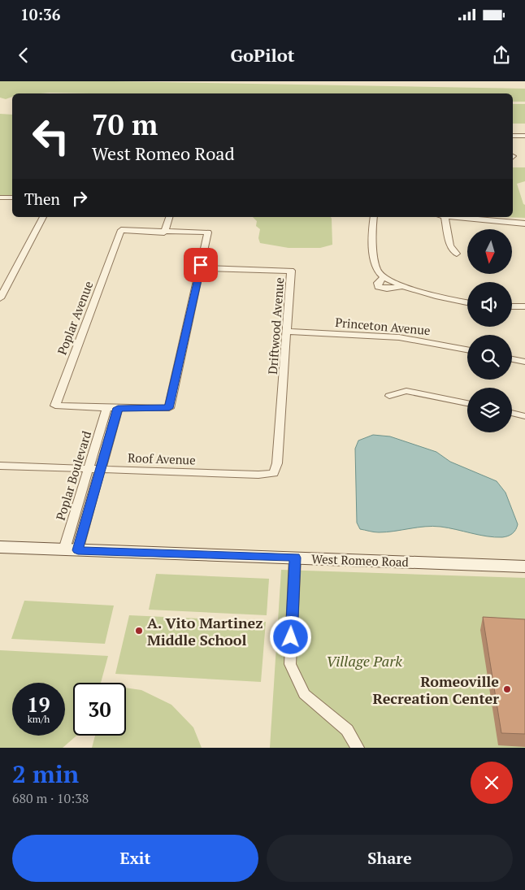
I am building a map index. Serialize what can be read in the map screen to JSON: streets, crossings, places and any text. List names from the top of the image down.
{
  "streets": {
    "main road": ["West Romeo Road"],
    "street": [
      "Poplar Avenue",
      "Driftwood Avenue",
      "Princeton Avenue",
      "Roof Avenue",
      "Poplar Boulevard"
    ]
  },
  "crossings": [
    ["Poplar Avenue", "Poplar Boulevard"],
    ["Driftwood Avenue", "Princeton Avenue"],
    ["Driftwood Avenue", "Roof Avenue"],
    ["Roof Avenue", "Poplar Boulevard"],
    ["Poplar Boulevard", "West Romeo Road"]
  ],
  "parks": ["Village Park"],
  "places": ["A. Vito Martinez Middle School", "Romeoville Recreation Center"],
  "north": "bottom",
  "page": {
    "status": "10:36",
    "header": "GoPilot",
    "turn": ["70 m", "West Romeo Road"],
    "then": "Then",
    "speed": "19 km/h",
    "limit": "30",
    "heading": ["2 min", "680 m · 10:38"],
    "buttons": ["Exit", "Share"]
  }
}
